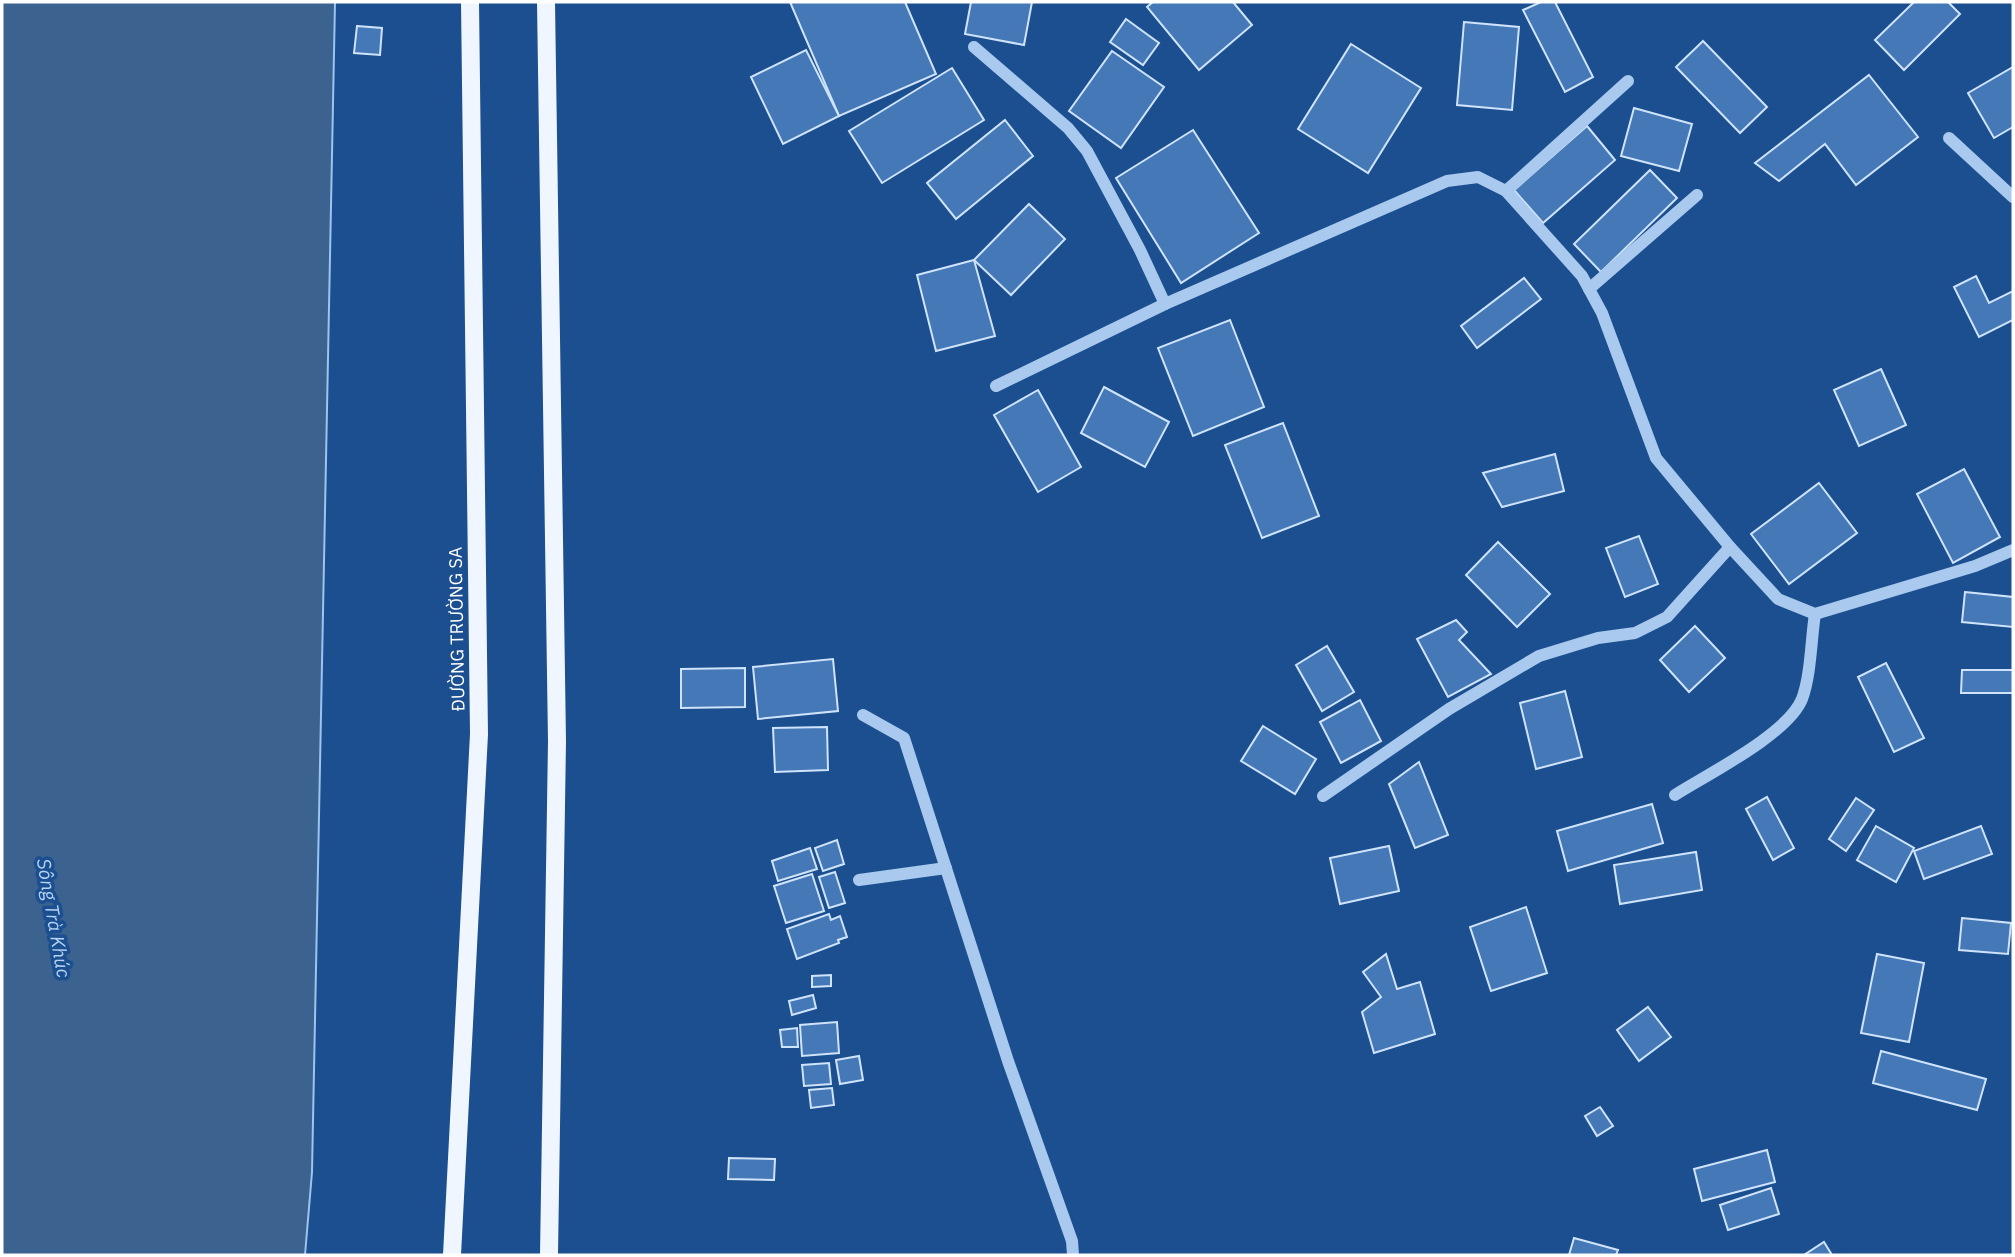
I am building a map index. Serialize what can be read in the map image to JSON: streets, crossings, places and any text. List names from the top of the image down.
{
  "streets": {
    "main road": ["ĐƯỜNG TRƯỜNG SA"]
  },
  "water": ["Sông Trà Khúc"]
}
